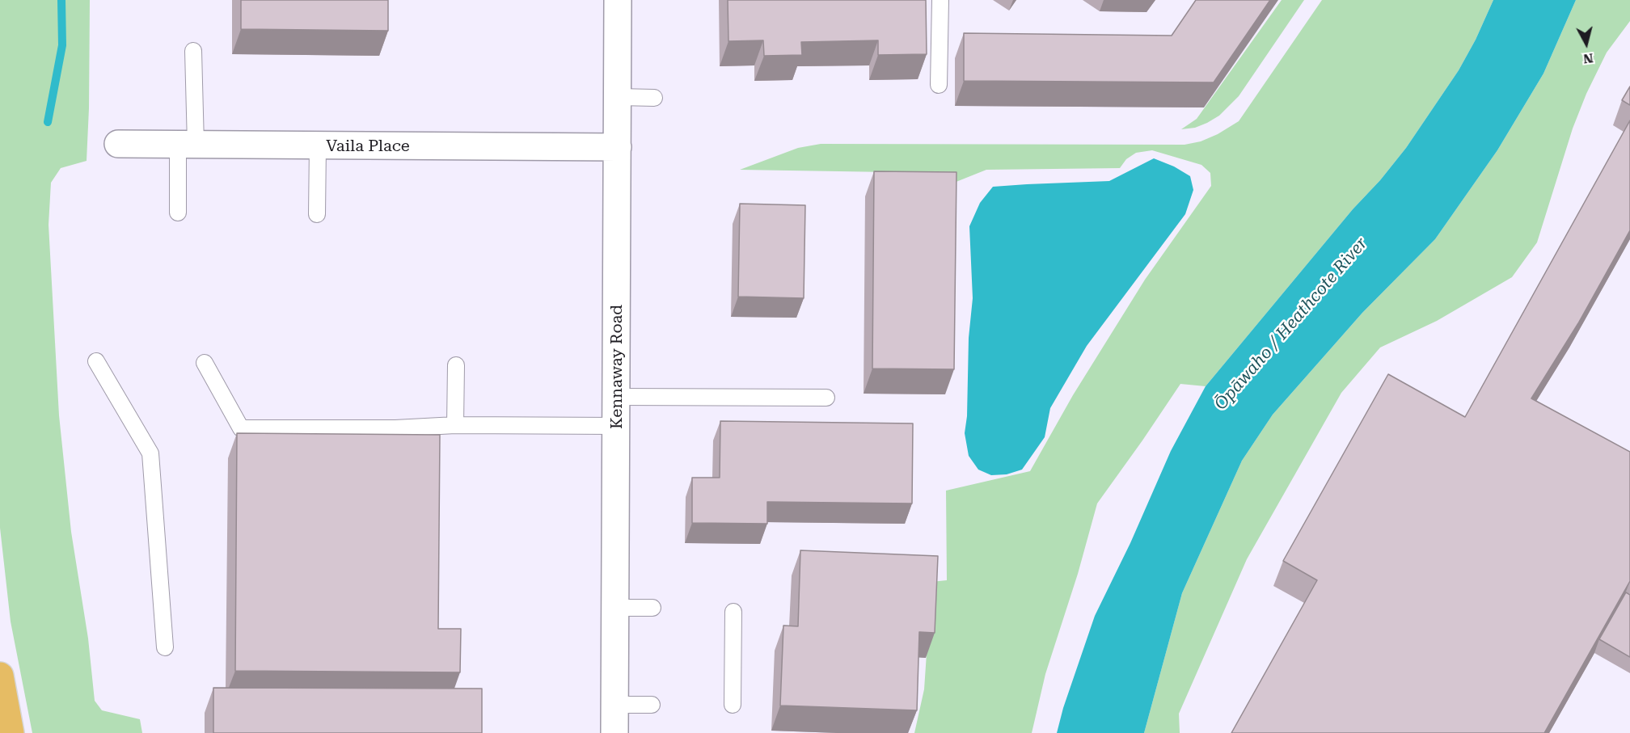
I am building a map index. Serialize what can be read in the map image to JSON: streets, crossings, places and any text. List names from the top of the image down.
{
  "streets": {
    "street": ["Vaila Place", "Kennaway Road"]
  },
  "crossings": [
    ["Vaila Place", "Kennaway Road"]
  ],
  "water": ["Ōpāwaho / Heathcote River"],
  "north": "bottom"
}
